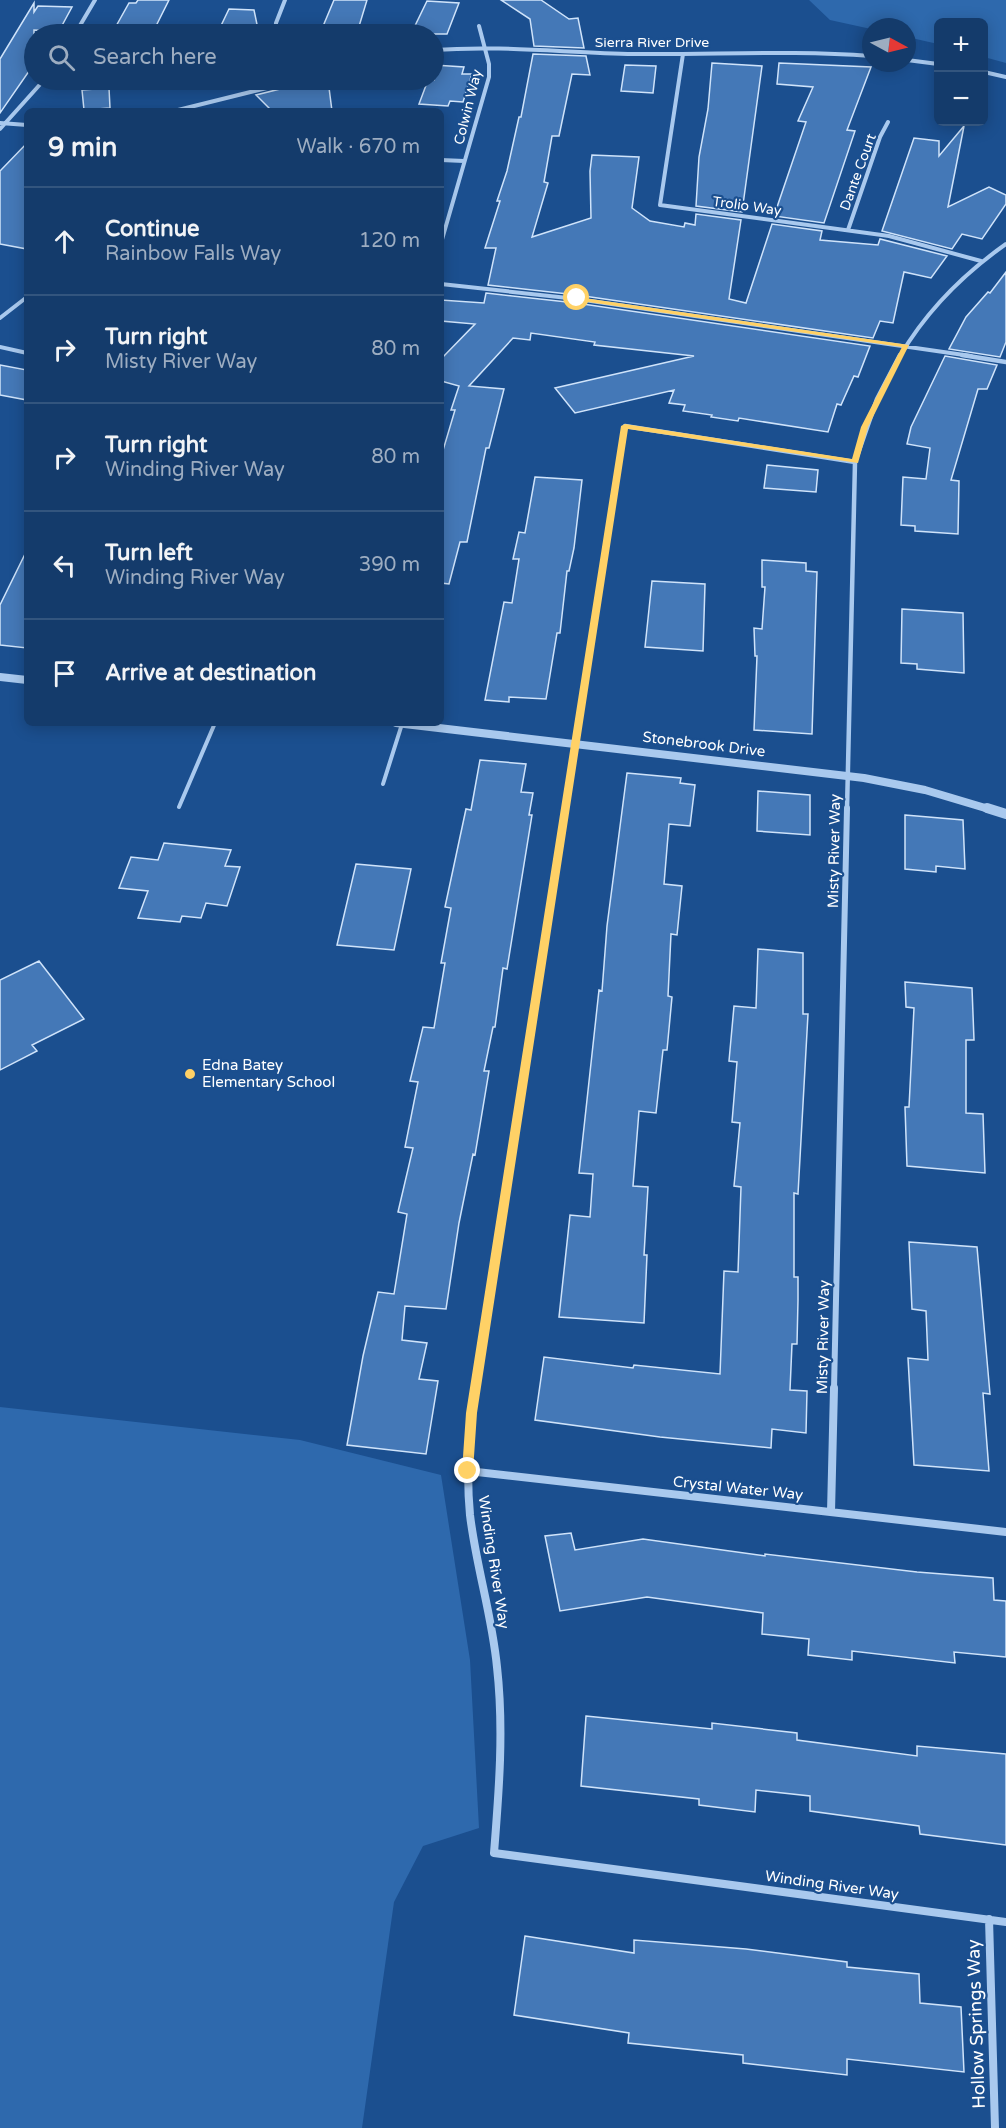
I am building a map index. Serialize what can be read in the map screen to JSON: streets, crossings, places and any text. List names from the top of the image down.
{
  "streets": {
    "street": [
      "Sierra River Drive",
      "Colwin Way",
      "Dante Court",
      "Trolio Way",
      "Stonebrook Drive",
      "Misty River Way",
      "Crystal Water Way",
      "Winding River Way",
      "Hollow Springs Way"
    ]
  },
  "crossings": [
    ["Sierra River Drive", "Colwin Way"],
    ["Sierra River Drive", "Trolio Way"],
    ["Dante Court", "Trolio Way"],
    ["Trolio Way", "Misty River Way"],
    ["Stonebrook Drive", "Misty River Way"],
    ["Stonebrook Drive", "Winding River Way"],
    ["Misty River Way", "Crystal Water Way"],
    ["Misty River Way", "Winding River Way"],
    ["Crystal Water Way", "Winding River Way"],
    ["Winding River Way", "Hollow Springs Way"]
  ],
  "places": ["Edna Batey Elementary School"],
  "north": "right",
  "page": {
    "map_buttons": ["+", "−"],
    "search": "Search here",
    "heading": ["9 min", "Walk · 670 m"],
    "list": [
      ["Continue", "Rainbow Falls Way", "120 m"],
      ["Turn right", "Misty River Way", "80 m"],
      ["Turn right", "Winding River Way", "80 m"],
      ["Turn left", "Winding River Way", "390 m"],
      "Arrive at destination"
    ]
  }
}
